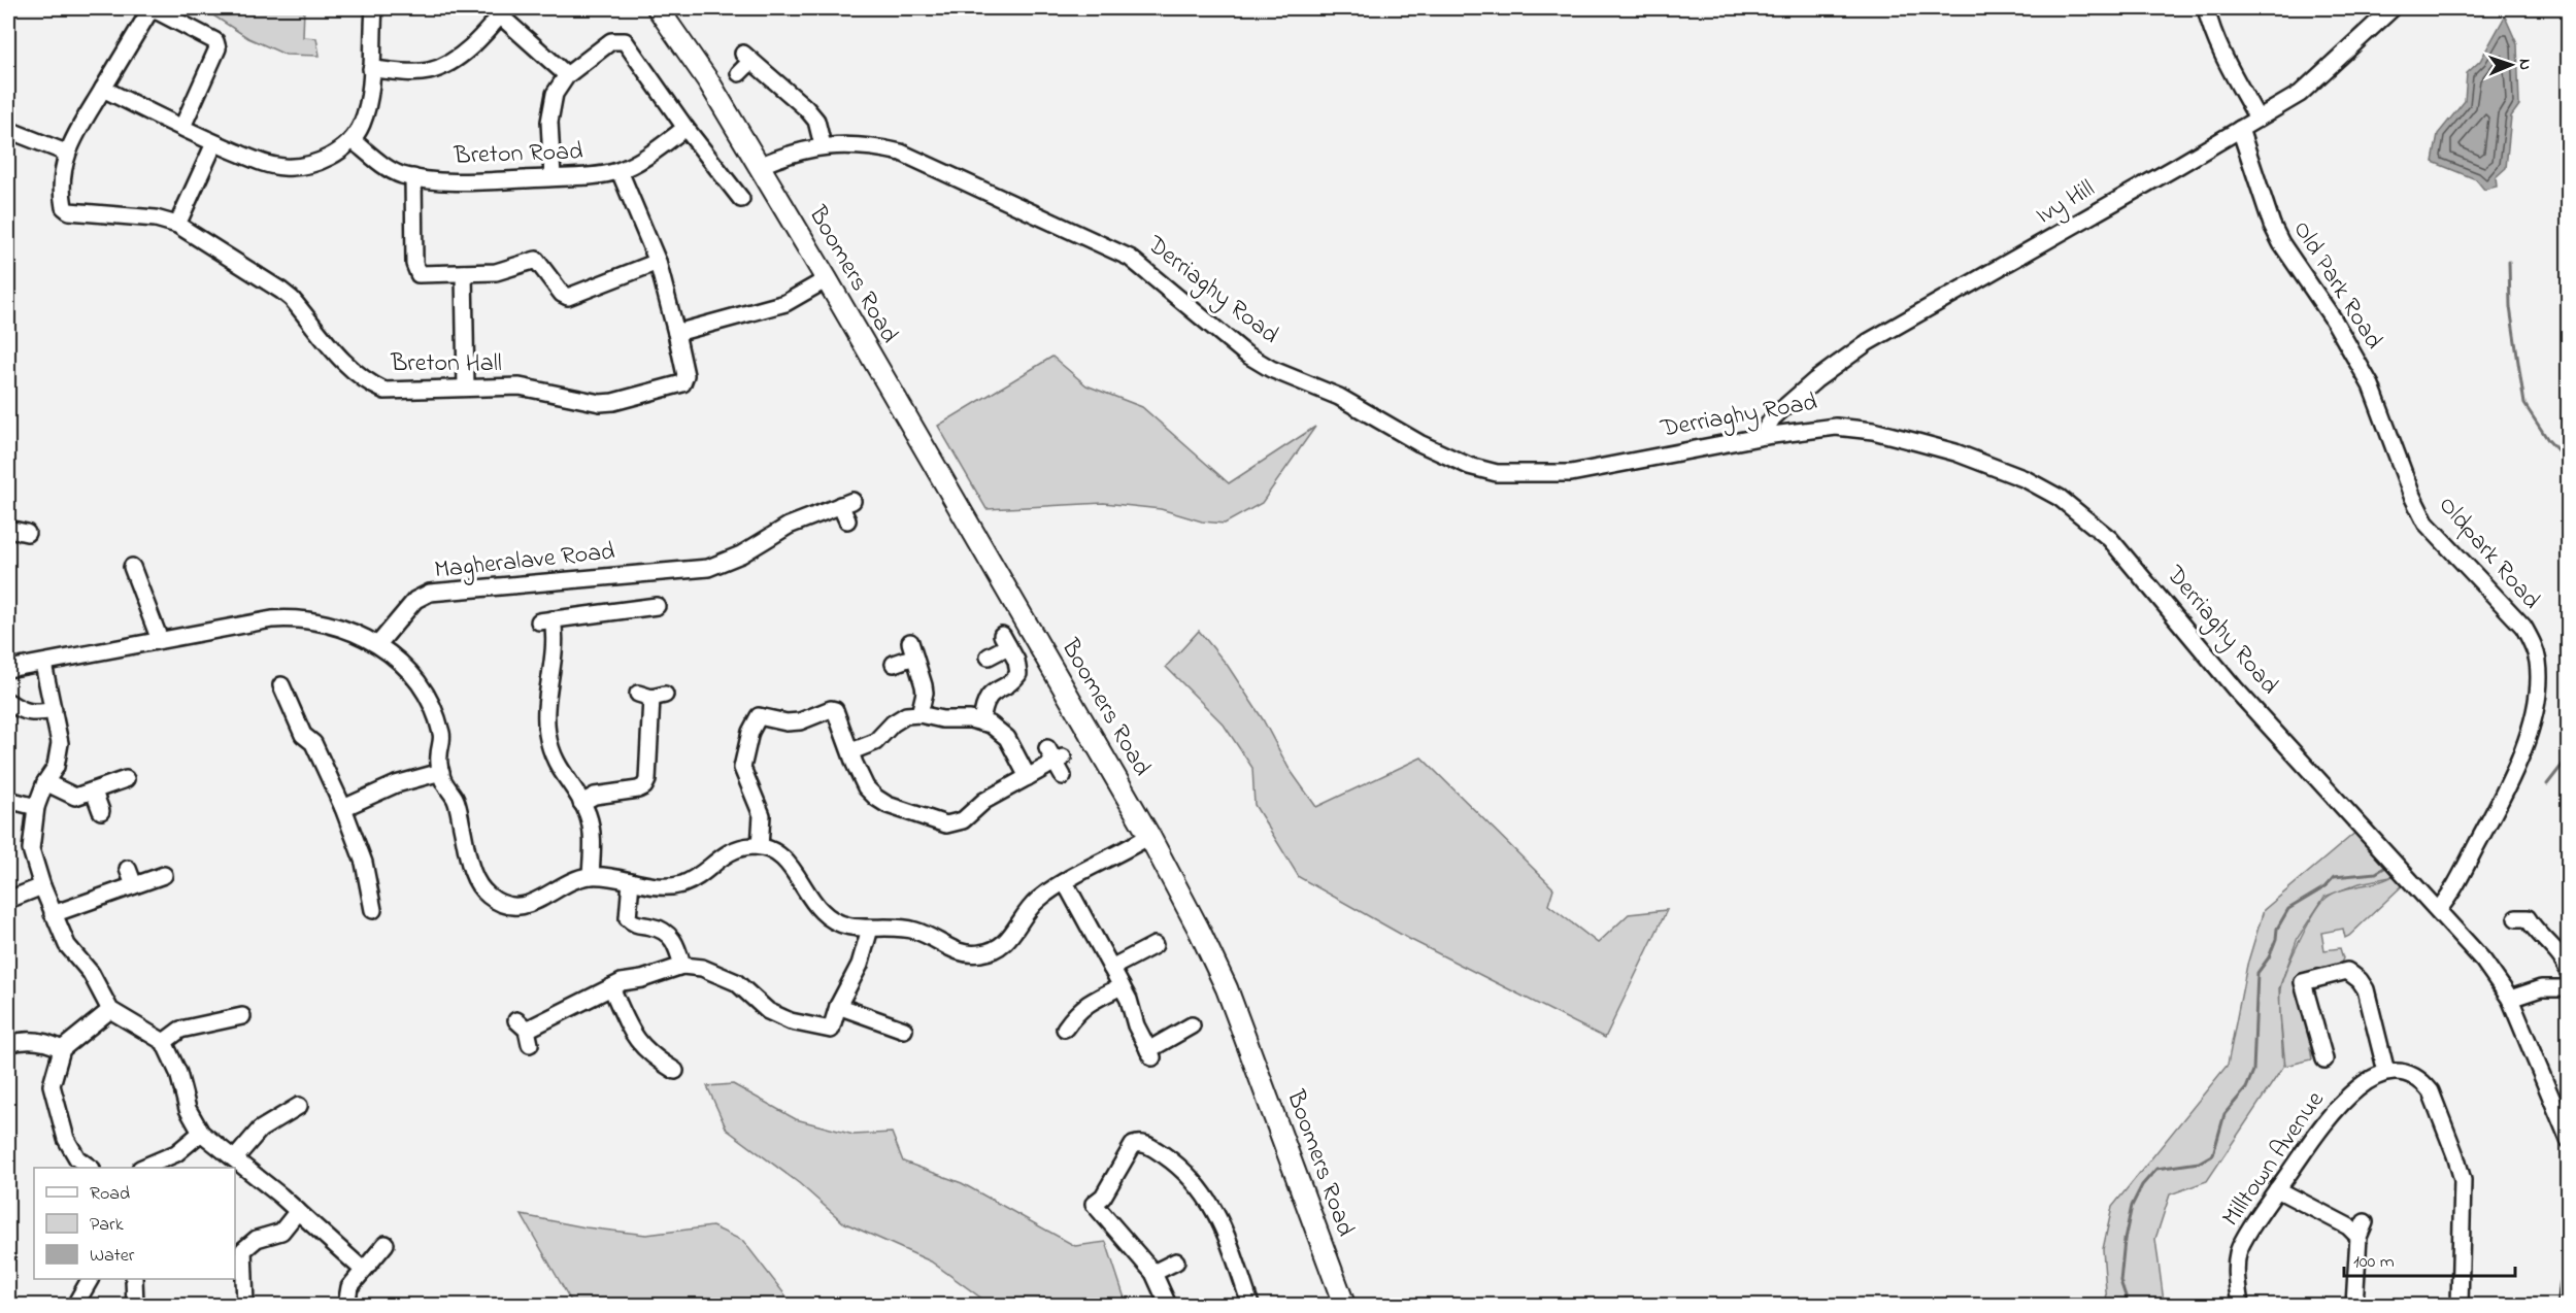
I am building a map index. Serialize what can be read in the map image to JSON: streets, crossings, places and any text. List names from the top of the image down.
{
  "streets": {
    "main road": ["Boomers Road"],
    "street": [
      "Breton Road",
      "Ivy Hill",
      "Old Park Road",
      "Derriaghy Road",
      "Breton Hall",
      "Oldpark Road",
      "Magheralave Road",
      "Milltown Avenue"
    ]
  },
  "crossings": [
    ["Breton Road", "Breton Hall"],
    ["Ivy Hill", "Old Park Road"],
    ["Ivy Hill", "Derriaghy Road"],
    ["Boomers Road", "Derriaghy Road"],
    ["Old Park Road", "Oldpark Road"],
    ["Derriaghy Road", "Oldpark Road"]
  ],
  "legend": ["Road", "Park", "Water"],
  "scale_bar": "100 m",
  "north": "right"
}
